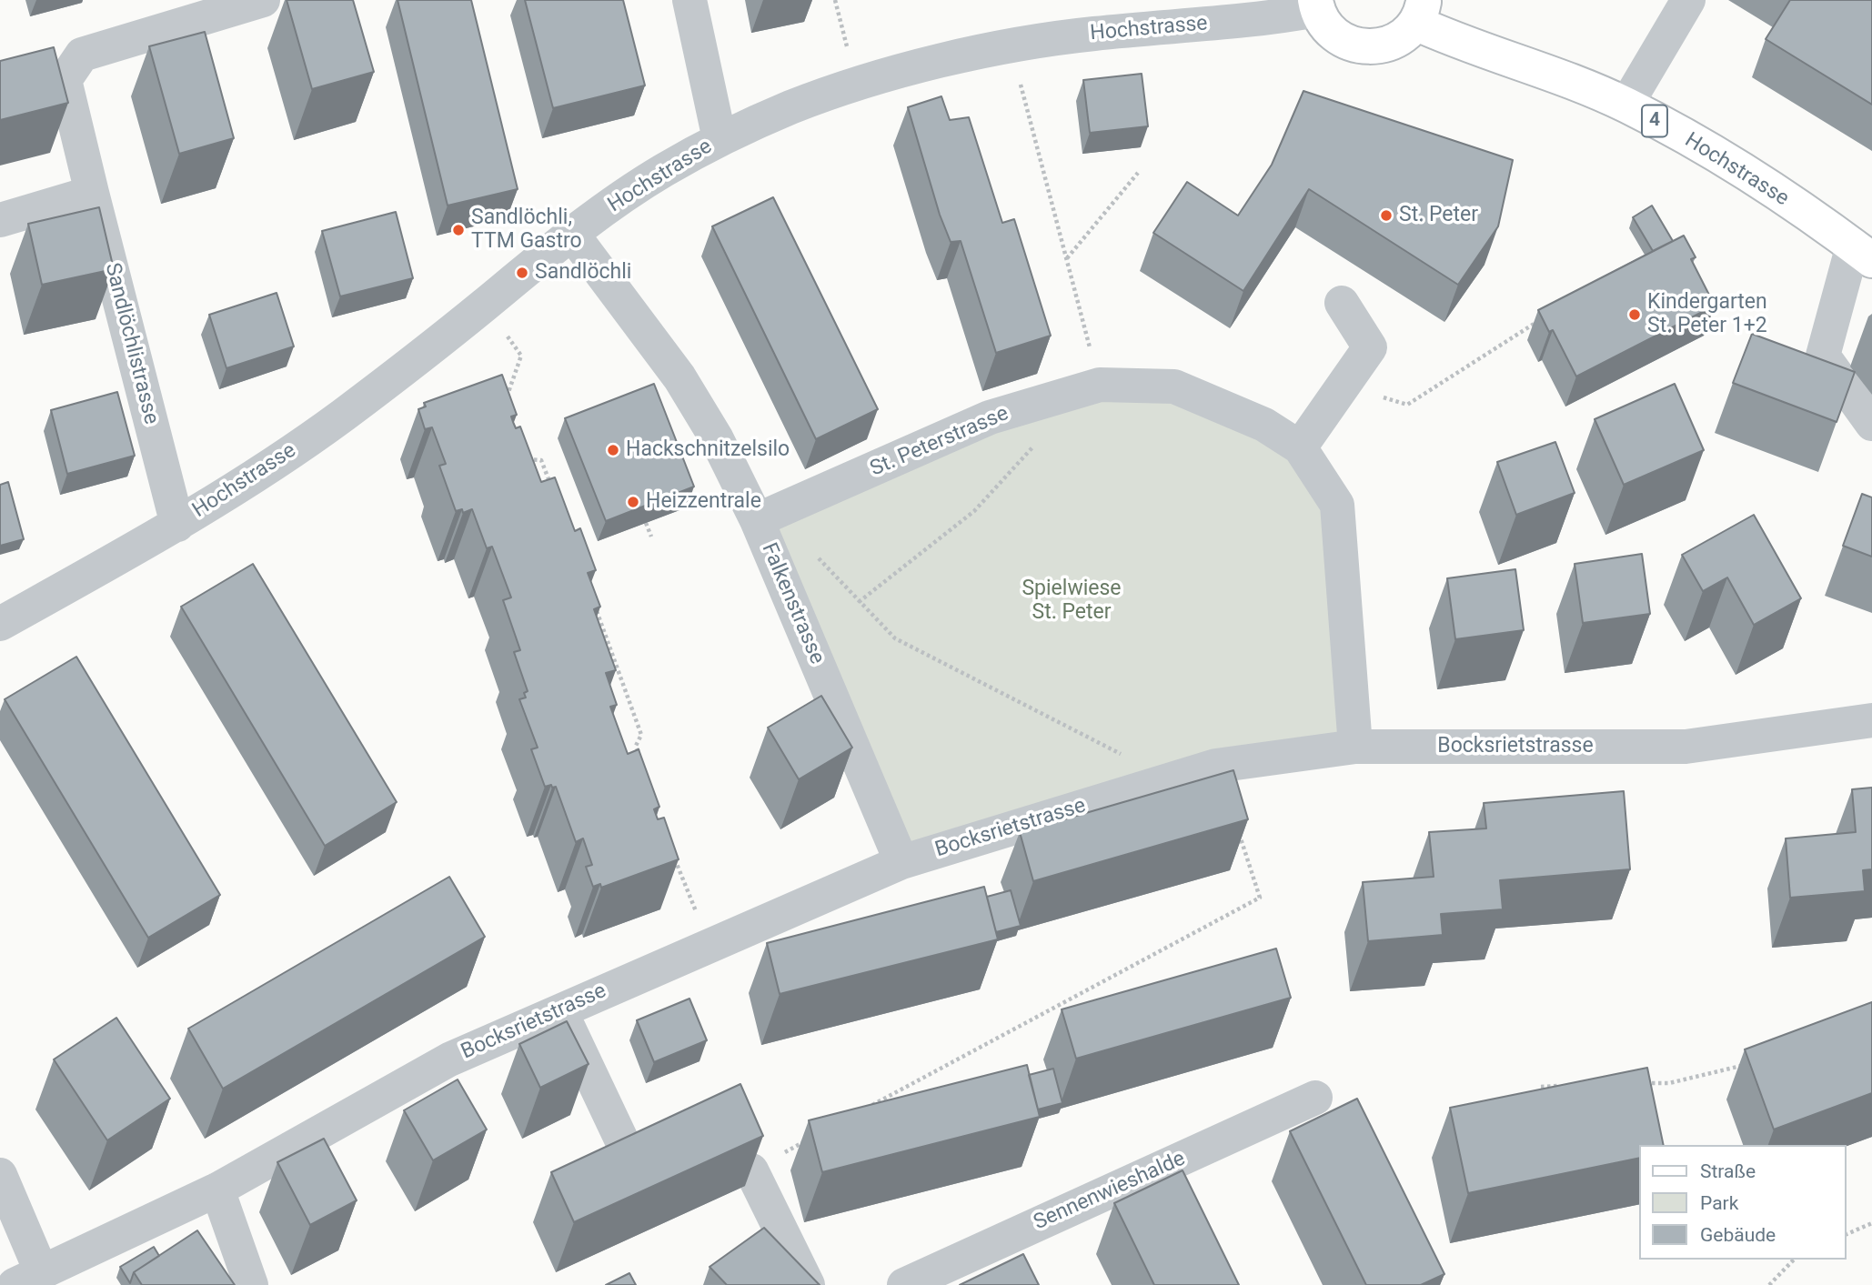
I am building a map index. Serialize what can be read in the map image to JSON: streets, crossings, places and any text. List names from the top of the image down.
{
  "streets": {
    "main road": ["Hochstrasse", "4"],
    "street": [
      "Sandlöchlistrasse",
      "St. Peterstrasse",
      "Falkenstrasse",
      "Bocksrietstrasse",
      "Sennenwieshalde"
    ]
  },
  "crossings": [
    ["Hochstrasse", "Sandlöchlistrasse"],
    ["Hochstrasse", "Falkenstrasse"],
    ["St. Peterstrasse", "Falkenstrasse"],
    ["St. Peterstrasse", "Bocksrietstrasse"],
    ["Falkenstrasse", "Bocksrietstrasse"]
  ],
  "parks": ["Spielwiese St. Peter"],
  "places": [
    "St. Peter",
    "Sandlöchli, TTM Gastro",
    "Sandlöchli",
    "Kindergarten St. Peter 1+2",
    "Hackschnitzelsilo",
    "Heizzentrale"
  ],
  "legend": ["Straße", "Park", "Gebäude"]
}
